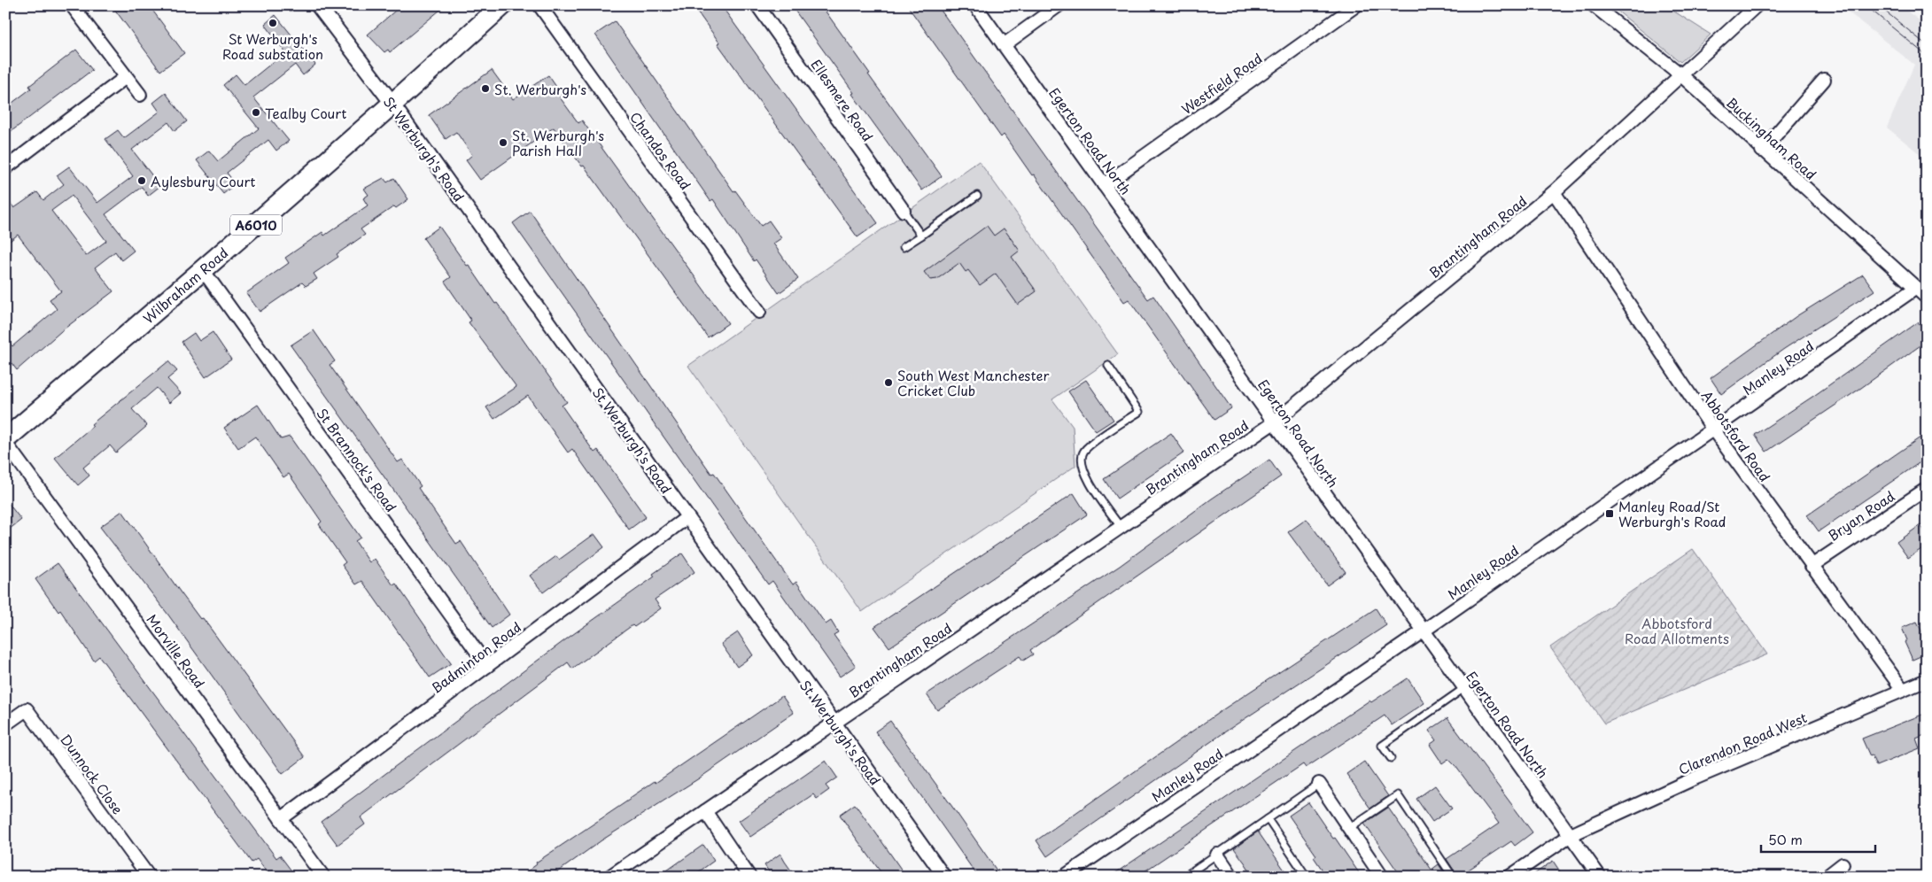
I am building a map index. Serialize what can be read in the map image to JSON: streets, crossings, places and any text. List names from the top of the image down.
{
  "streets": {
    "highway": ["A6010", "Wilbraham Road"],
    "street": [
      "Westfield Road",
      "Ellesmere Road",
      "Buckingham Road",
      "Egerton Road North",
      "St Werburgh's Road",
      "Chandos Road",
      "Brantingham Road",
      "Manley Road",
      "Abbotsford Road",
      "St Brannock's Road",
      "Bryan Road",
      "Morville Road",
      "Badminton Road",
      "Clarendon Road West",
      "Dunnock Close"
    ]
  },
  "crossings": [
    ["Westfield Road", "Egerton Road North"],
    ["Buckingham Road", "Brantingham Road"],
    ["Buckingham Road", "Manley Road"],
    ["Egerton Road North", "Brantingham Road"],
    ["Egerton Road North", "Manley Road"],
    ["Egerton Road North", "Clarendon Road West"],
    ["St Werburgh's Road", "Brantingham Road"],
    ["St Werburgh's Road", "Wilbraham Road"],
    ["St Werburgh's Road", "Badminton Road"],
    ["Brantingham Road", "Abbotsford Road"],
    ["Wilbraham Road", "St Brannock's Road"],
    ["Manley Road", "Abbotsford Road"],
    ["Abbotsford Road", "Bryan Road"],
    ["Abbotsford Road", "Clarendon Road West"],
    ["St Brannock's Road", "Badminton Road"],
    ["Morville Road", "Badminton Road"]
  ],
  "parks": ["Abbotsford Road Allotments"],
  "places": {
    "other": [
      "St Werburgh's Road substation",
      "St. Werburgh's",
      "Tealby Court",
      "St. Werburgh's Parish Hall",
      "Aylesbury Court",
      "South West Manchester Cricket Club"
    ],
    "transit": ["Manley Road/St Werburgh's Road"]
  },
  "scale_bar": "50 m"
}
